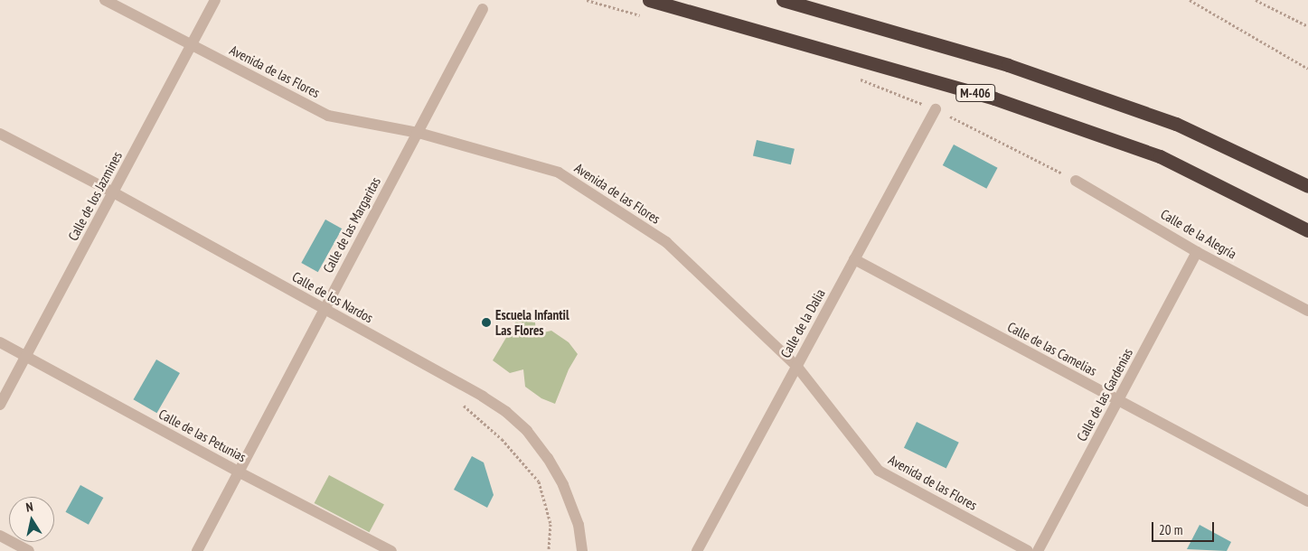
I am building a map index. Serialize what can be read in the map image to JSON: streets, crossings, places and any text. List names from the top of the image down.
{
  "streets": {
    "highway": ["M-406"],
    "street": [
      "Avenida de las Flores",
      "Calle de los Jazmines",
      "Calle de las Margaritas",
      "Calle de la Alegría",
      "Calle de los Nardos",
      "Calle de la Dalia",
      "Calle de las Camelias",
      "Calle de las Gardenias",
      "Calle de las Petunias"
    ]
  },
  "crossings": [
    ["Avenida de las Flores", "Calle de los Jazmines"],
    ["Avenida de las Flores", "Calle de las Margaritas"],
    ["Avenida de las Flores", "Calle de la Dalia"],
    ["Calle de los Jazmines", "Calle de los Nardos"],
    ["Calle de los Jazmines", "Calle de las Petunias"],
    ["Calle de las Margaritas", "Calle de los Nardos"],
    ["Calle de las Margaritas", "Calle de las Petunias"],
    ["Calle de la Alegría", "Calle de las Gardenias"],
    ["Calle de la Dalia", "Calle de las Camelias"],
    ["Calle de las Camelias", "Calle de las Gardenias"]
  ],
  "places": ["Escuela Infantil Las Flores"],
  "scale_bar": "20 m",
  "north": "top"
}
